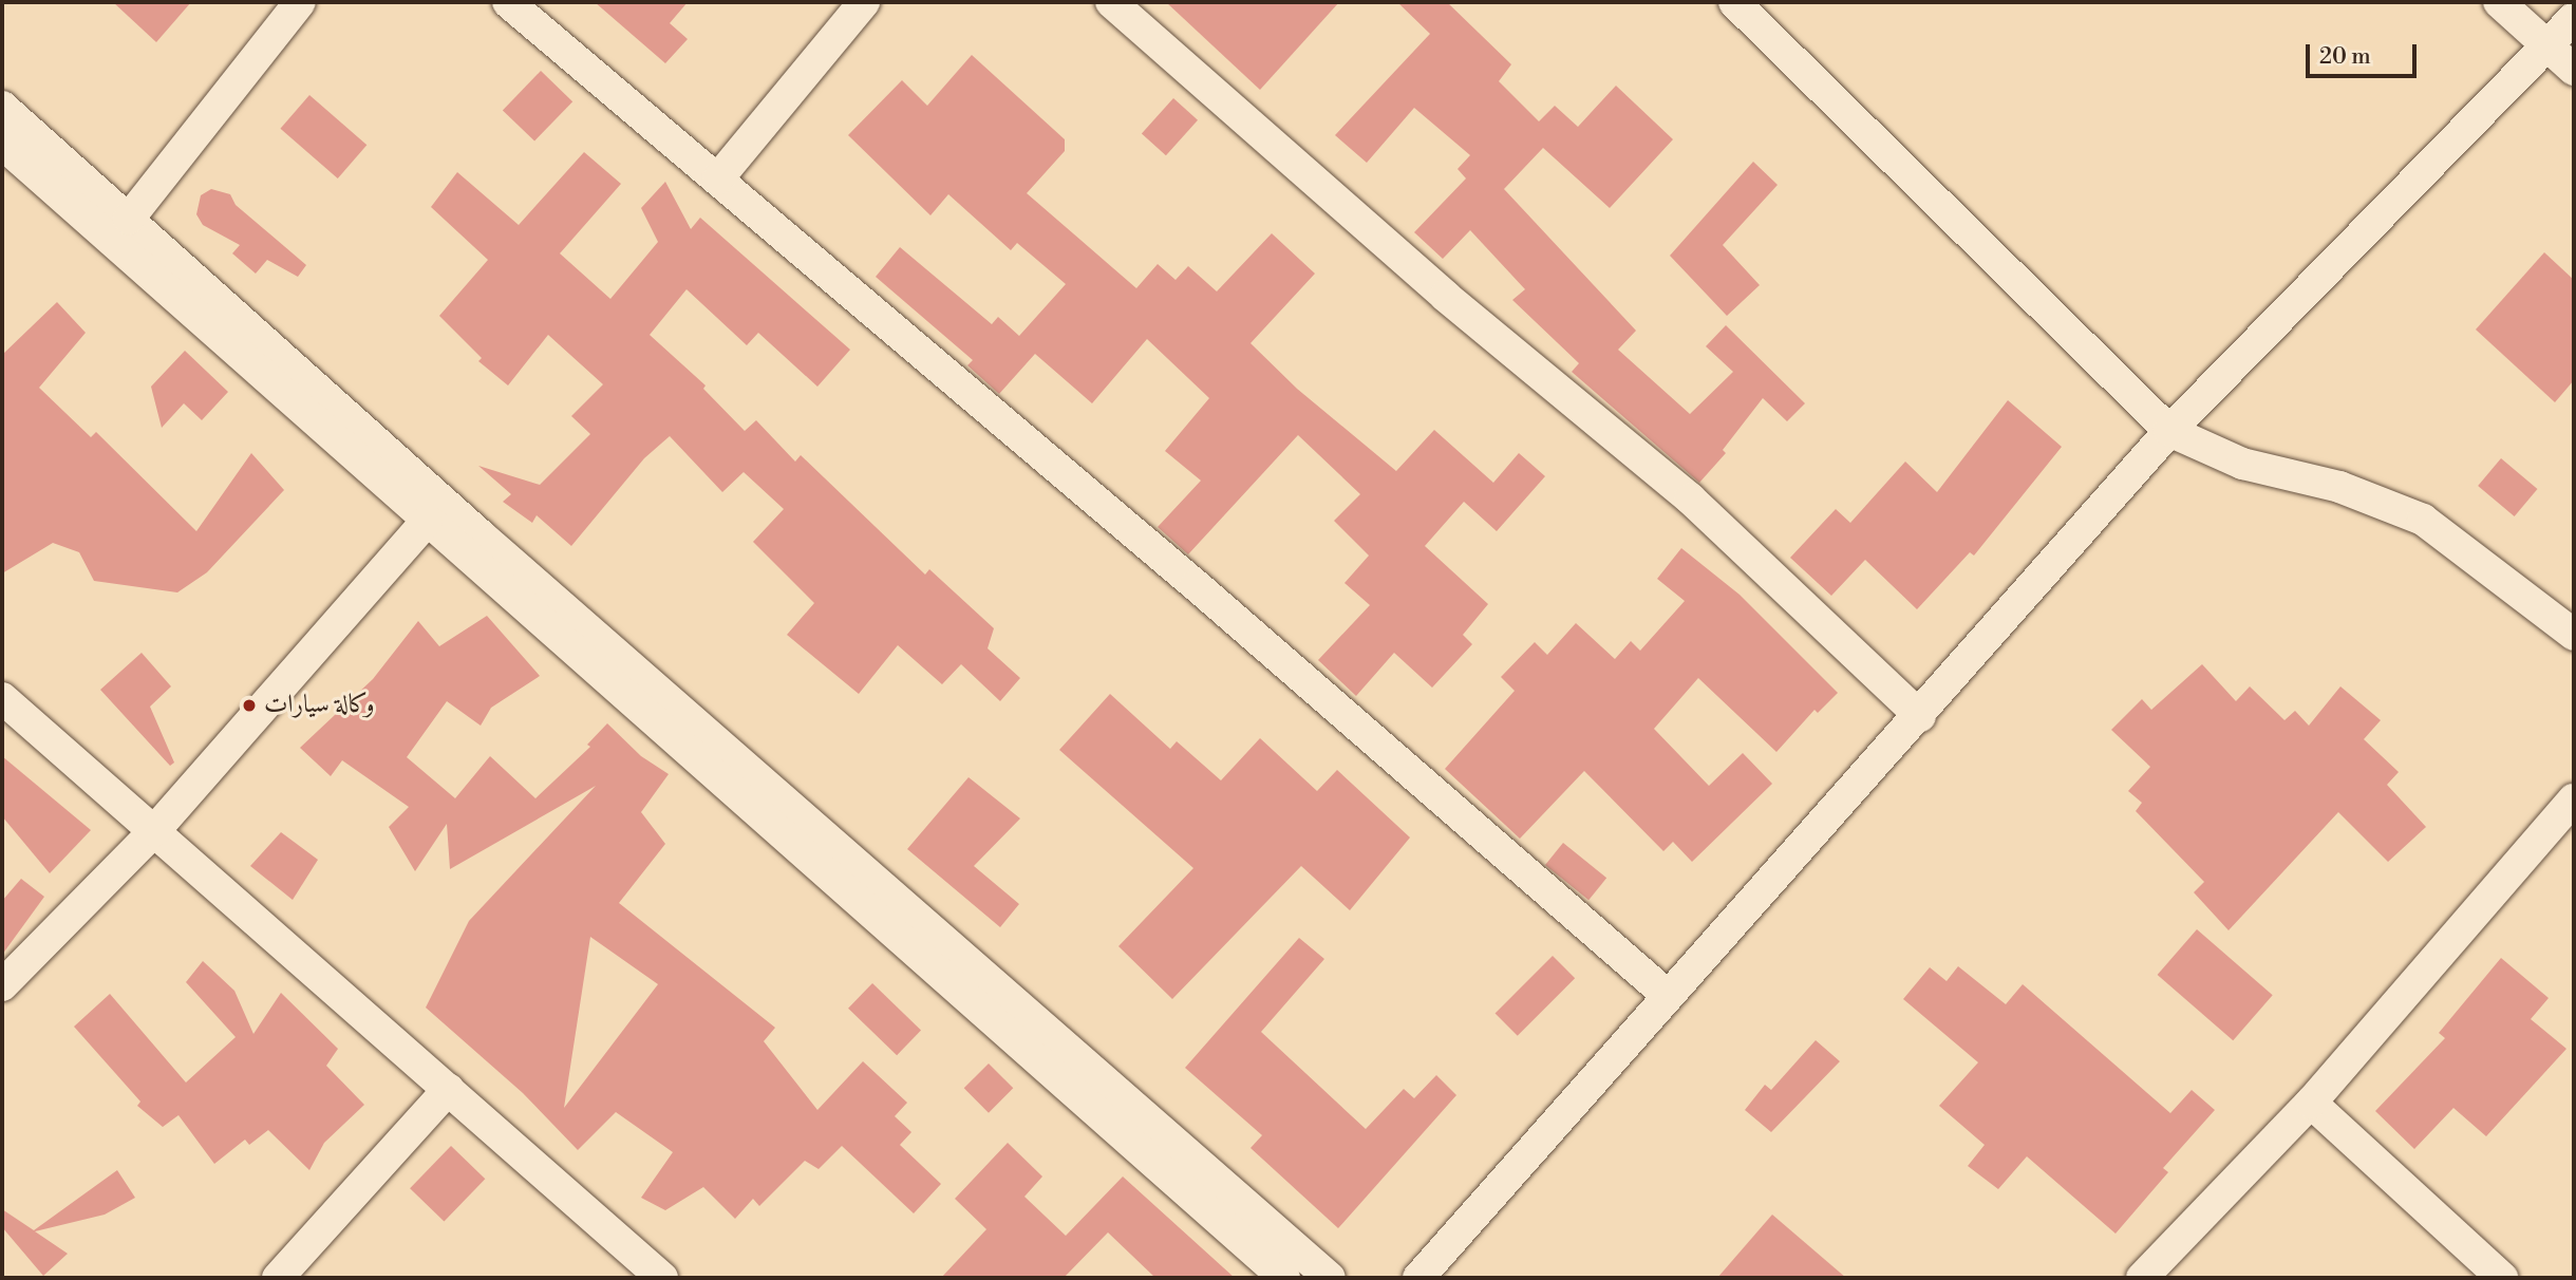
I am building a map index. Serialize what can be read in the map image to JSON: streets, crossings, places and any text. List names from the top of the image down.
{
  "places": ["وكالة سيارات"],
  "scale_bar": "20 m"
}
